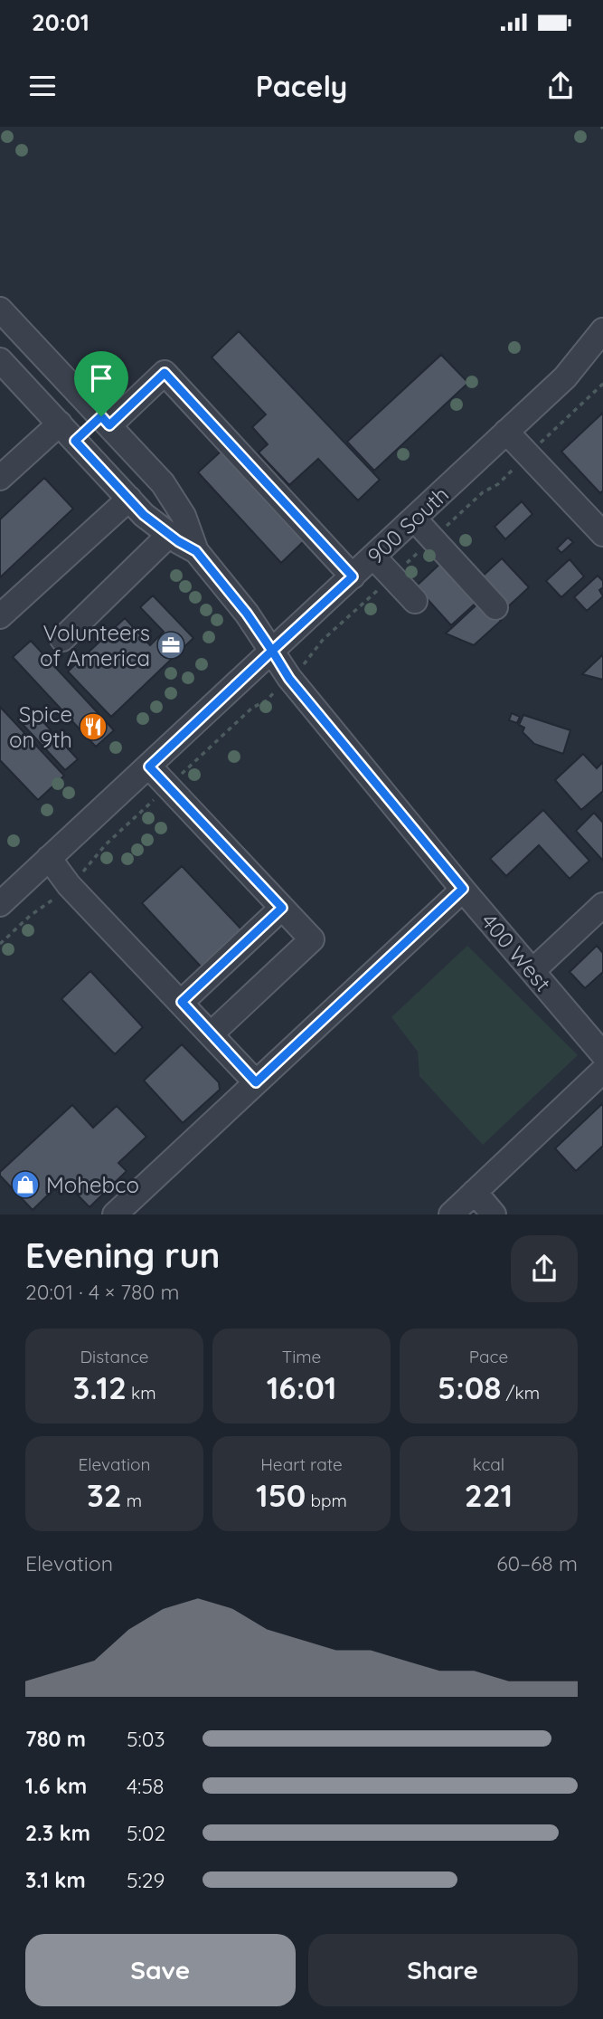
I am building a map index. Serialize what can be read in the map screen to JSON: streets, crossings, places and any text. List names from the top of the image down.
{
  "streets": {
    "street": ["900 South", "400 West"]
  },
  "crossings": [
    ["900 South", "400 West"]
  ],
  "places": {
    "office": ["Volunteers of America"],
    "restaurant": ["Spice on 9th"],
    "shop": ["Mohebco"]
  },
  "page": {
    "status": "20:01",
    "header": "Pacely",
    "heading": ["Evening run", "20:01 · 4 × 780 m"],
    "stats": [
      ["Distance", "3.12 km"],
      ["Time", "16:01"],
      ["Pace", "5:08 /km"],
      ["Elevation", "32 m"],
      ["Heart rate", "150 bpm"],
      ["kcal", "221"]
    ],
    "chart": ["Elevation", "60–68 m"],
    "list": [
      {
        "name": "780 m",
        "note": "5:03"
      },
      {
        "name": "1.6 km",
        "note": "4:58"
      },
      {
        "name": "2.3 km",
        "note": "5:02"
      },
      {
        "name": "3.1 km",
        "note": "5:29"
      }
    ],
    "buttons": ["Save", "Share"]
  }
}
